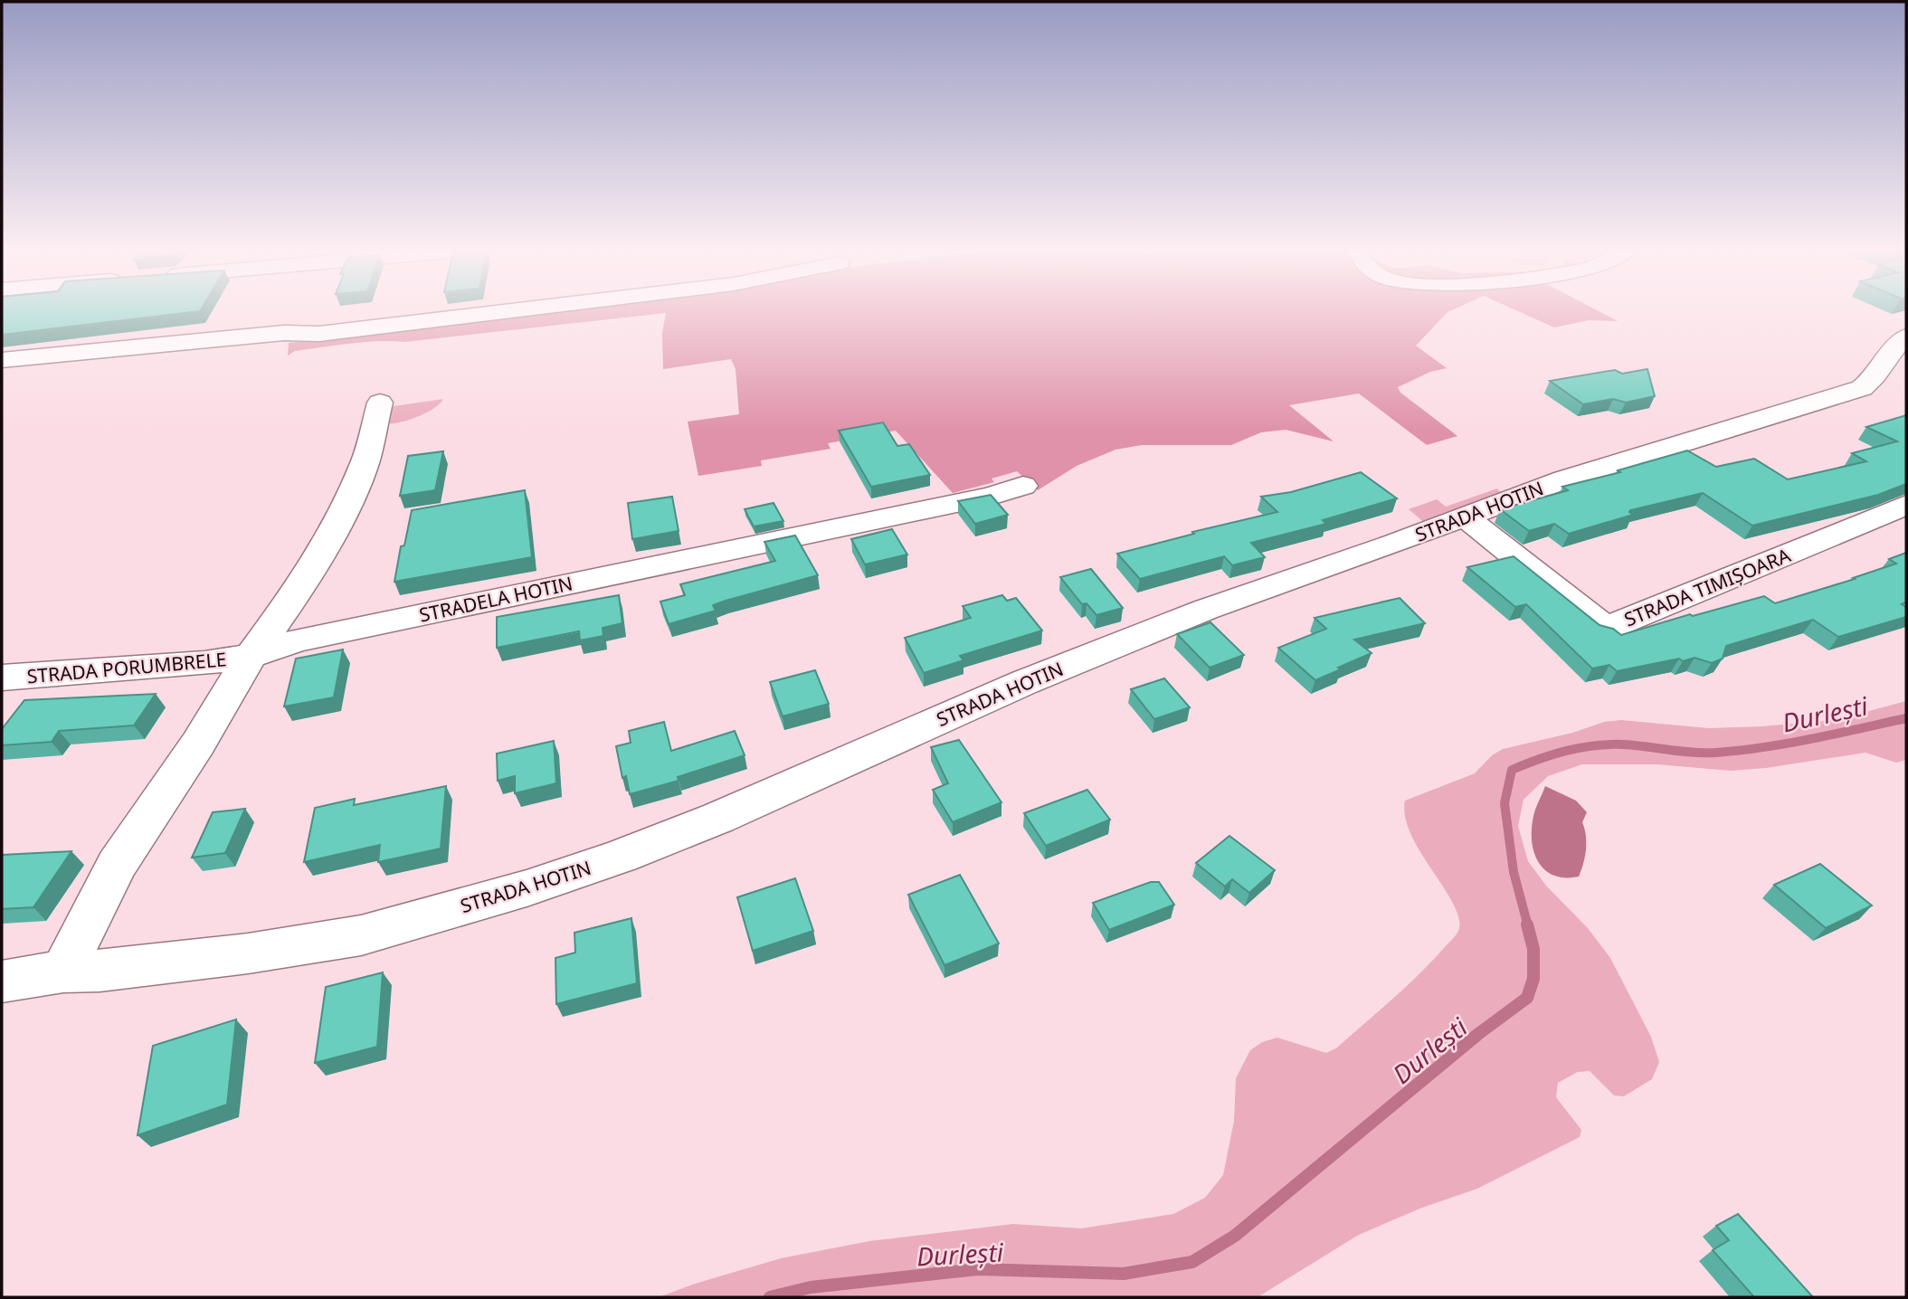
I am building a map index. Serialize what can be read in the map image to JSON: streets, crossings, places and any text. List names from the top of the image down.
{
  "streets": {
    "street": [
      "STRADA HOTIN",
      "STRADA TIMIȘOARA",
      "STRADELA HOTIN",
      "STRADA PORUMBRELE"
    ]
  },
  "crossings": [
    ["STRADA HOTIN", "STRADA TIMIȘOARA"],
    ["STRADELA HOTIN", "STRADA PORUMBRELE"]
  ],
  "water": ["Durlești"]
}
